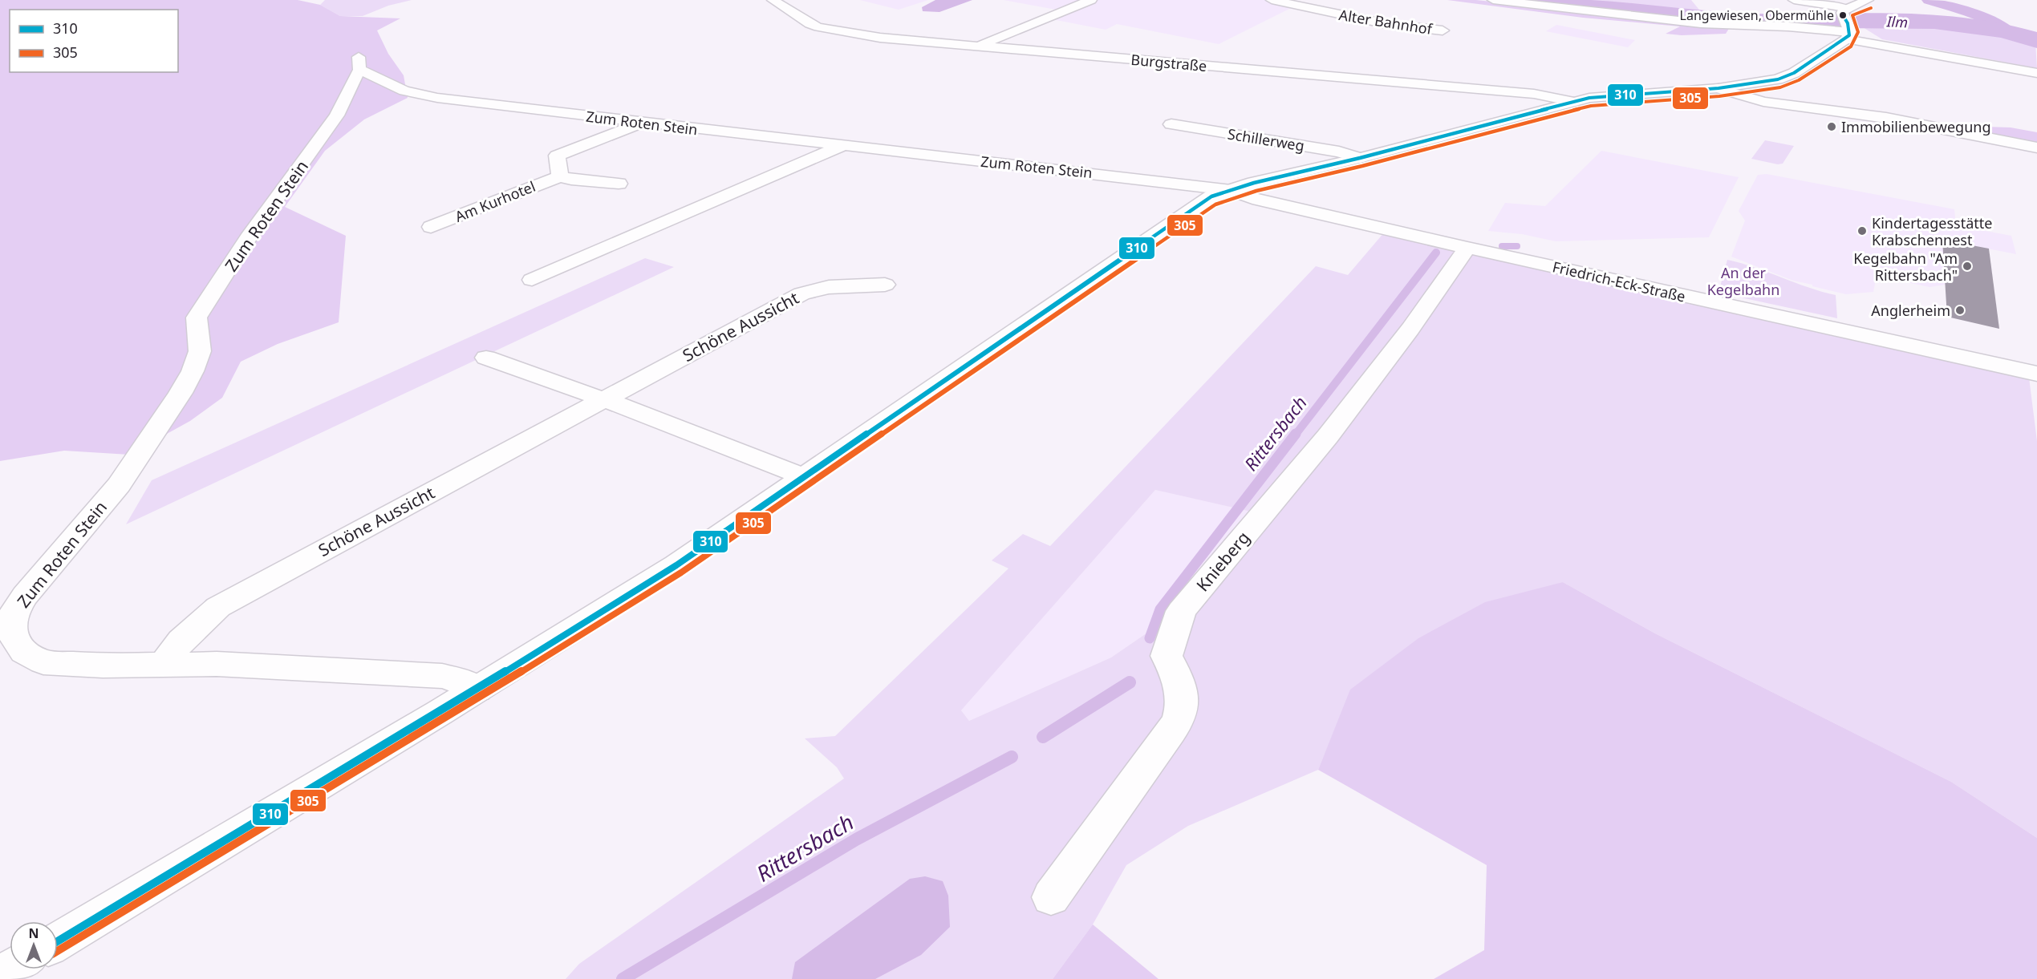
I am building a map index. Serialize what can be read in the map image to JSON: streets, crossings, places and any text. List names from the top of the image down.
{
  "streets": {
    "street": [
      "Alter Bahnhof",
      "Burgstraße",
      "Zum Roten Stein",
      "Schillerweg",
      "Am Kurhotel",
      "Friedrich-Eck-Straße",
      "Schöne Aussicht",
      "Knieberg"
    ]
  },
  "crossings": [
    ["Zum Roten Stein", "Friedrich-Eck-Straße"],
    ["Zum Roten Stein", "Schöne Aussicht"],
    ["Friedrich-Eck-Straße", "Knieberg"]
  ],
  "water": ["Ilm", "Rittersbach"],
  "parks": ["An der Kegelbahn"],
  "places": [
    "Langewiesen, Obermühle",
    "Immobilienbewegung",
    "Kindertagesstätte Krabschennest",
    "Kegelbahn \"Am Rittersbach\"",
    "Anglerheim"
  ],
  "lines": ["transit line 305", "transit line 310"],
  "legend": ["310", "305"],
  "north": "top"
}
